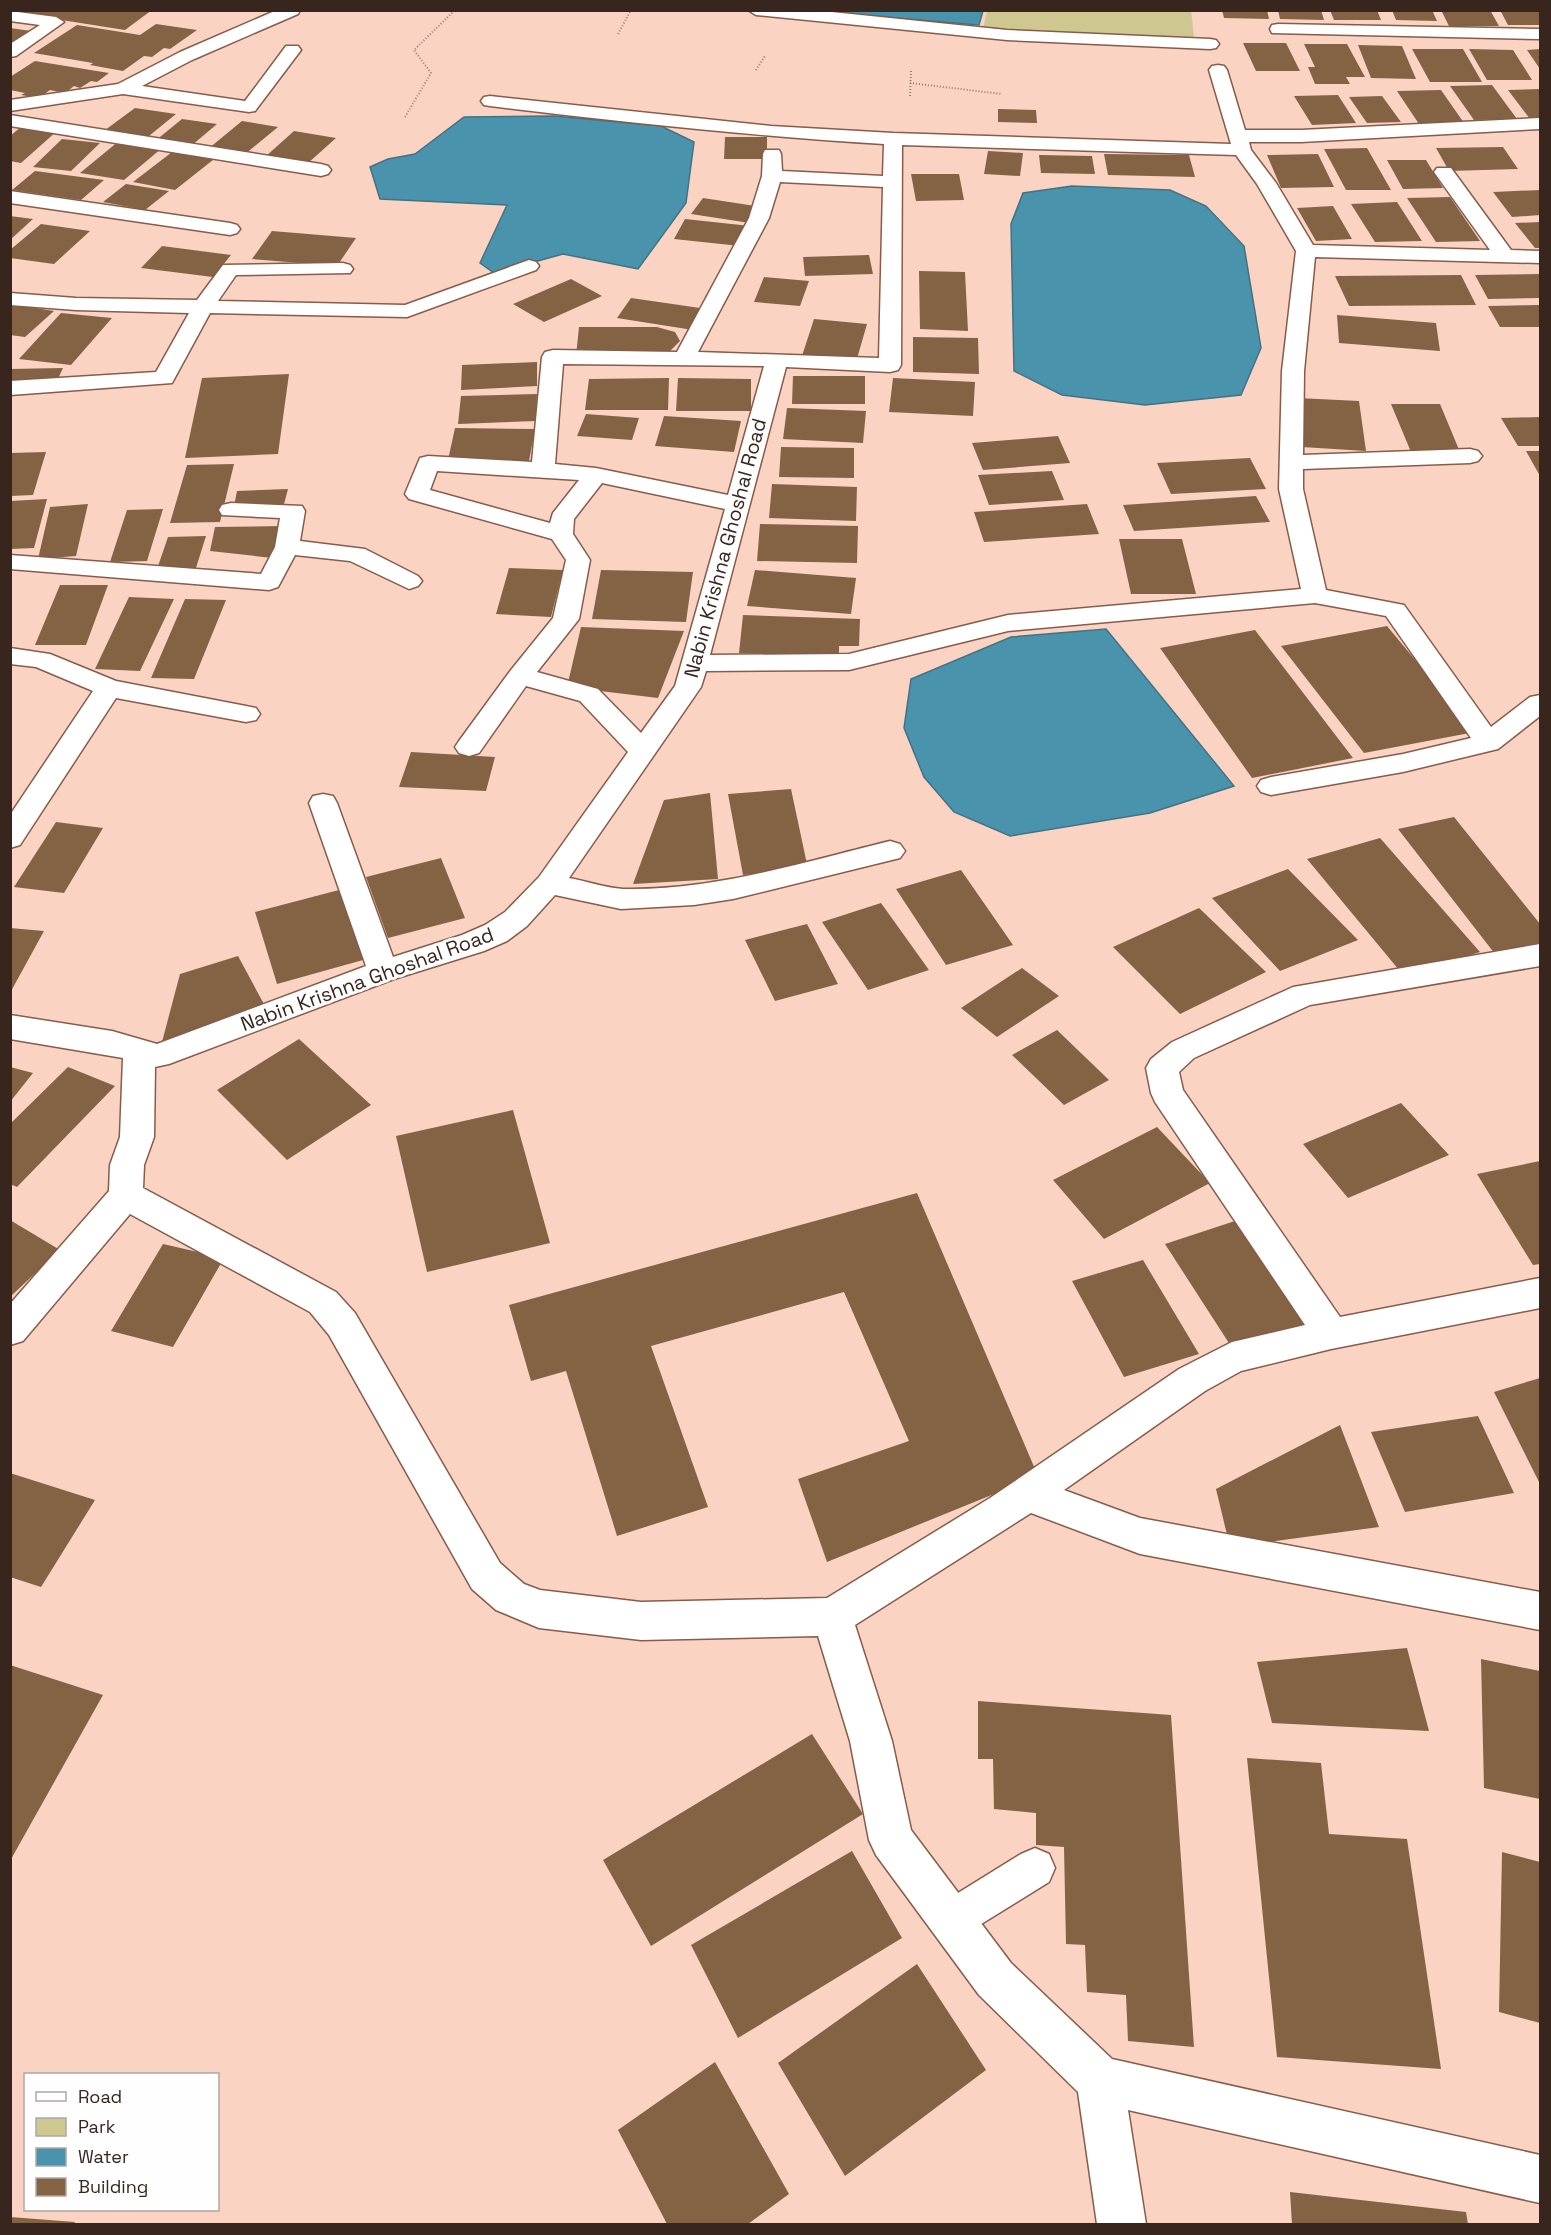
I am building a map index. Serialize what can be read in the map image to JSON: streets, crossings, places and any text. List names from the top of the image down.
{
  "streets": {
    "street": ["Nabin Krishna Ghoshal Road"]
  },
  "legend": [
    "Road",
    "Park",
    "Water",
    "Building"
  ]
}
